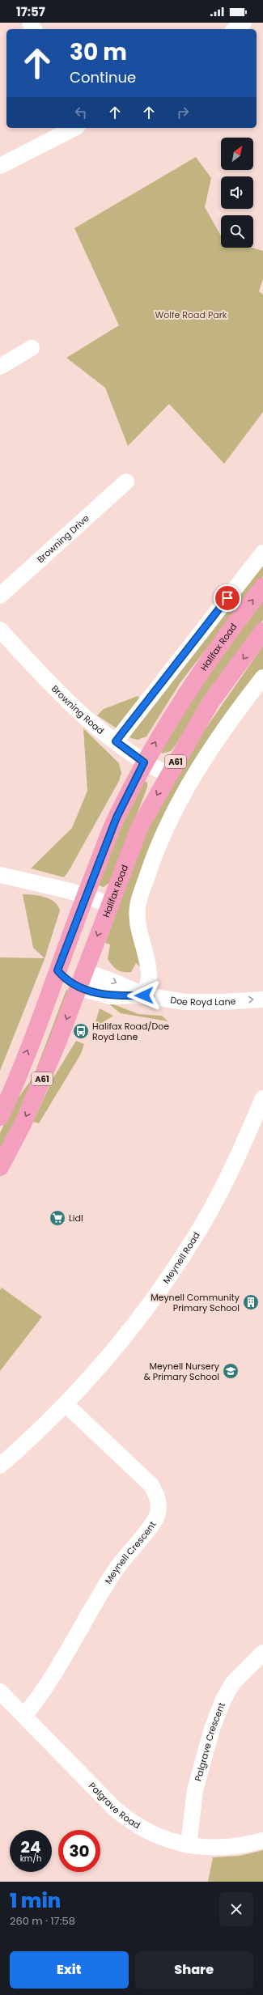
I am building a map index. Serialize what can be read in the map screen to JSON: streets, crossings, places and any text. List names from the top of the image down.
{
  "streets": {
    "highway": ["Halifax Road", "A61"],
    "street": [
      "Browning Drive",
      "Browning Road",
      "Doe Royd Lane",
      "Meynell Road",
      "Meynell Crescent",
      "Palgrave Crescent",
      "Palgrave Road"
    ]
  },
  "crossings": [
    ["Halifax Road", "Browning Road"],
    ["Halifax Road", "Doe Royd Lane"],
    ["Meynell Road", "Meynell Crescent"],
    ["Meynell Crescent", "Palgrave Road"],
    ["Palgrave Crescent", "Palgrave Road"]
  ],
  "parks": ["Wolfe Road Park"],
  "places": {
    "bus stop": ["Halifax Road/Doe Royd Lane"],
    "supermarket": ["Lidl"],
    "building": ["Meynell Community Primary School"],
    "school or university": ["Meynell Nursery & Primary School"]
  },
  "north": "top right",
  "page": {
    "status": "17:57",
    "turn": ["30 m", "Continue"],
    "speed": "24 km/h",
    "limit": "30",
    "heading": ["1 min", "260 m · 17:58"],
    "buttons": ["Exit", "Share"]
  }
}
